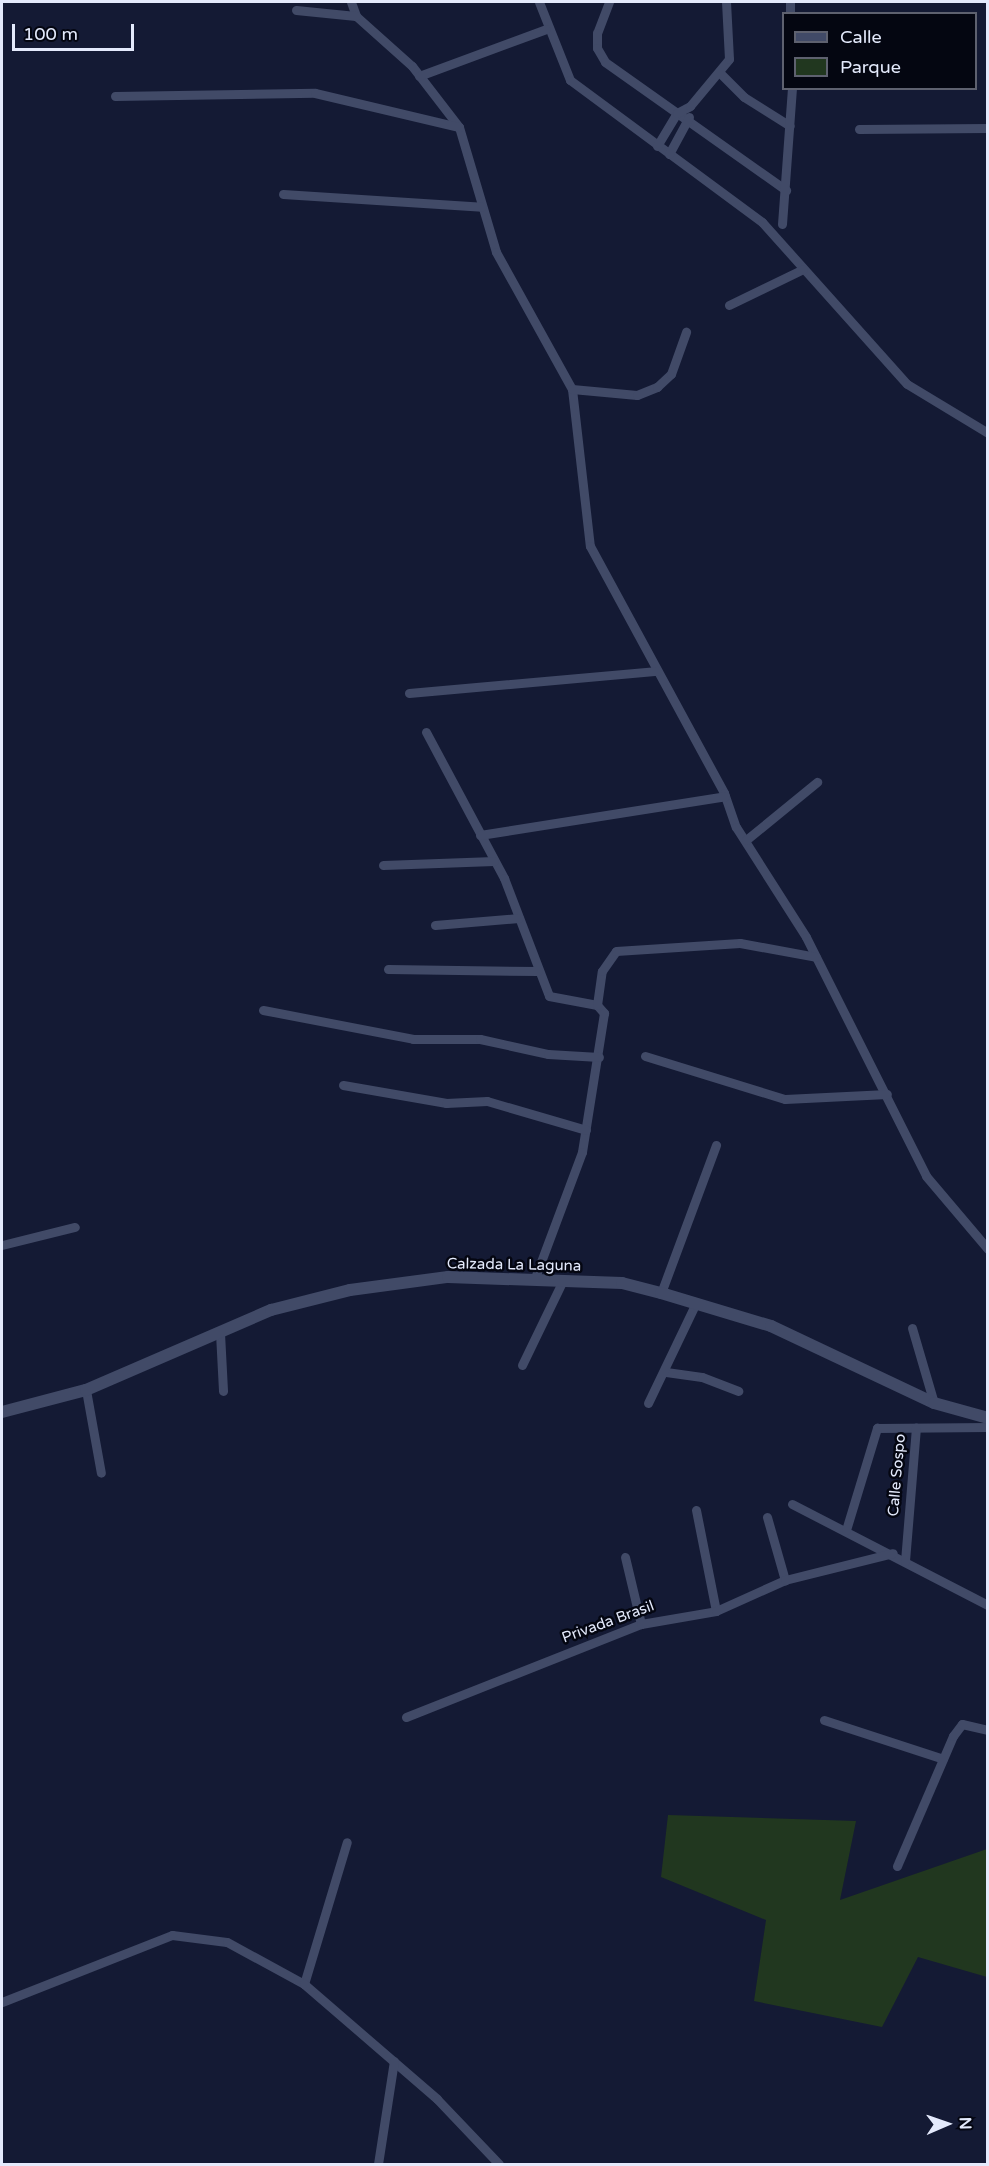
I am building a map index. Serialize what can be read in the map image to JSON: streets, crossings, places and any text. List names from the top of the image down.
{
  "streets": {
    "street": ["Calzada La Laguna", "Calle Sospo", "Privada Brasil"]
  },
  "legend": ["Calle", "Parque"],
  "scale_bar": "100 m",
  "north": "right"
}
